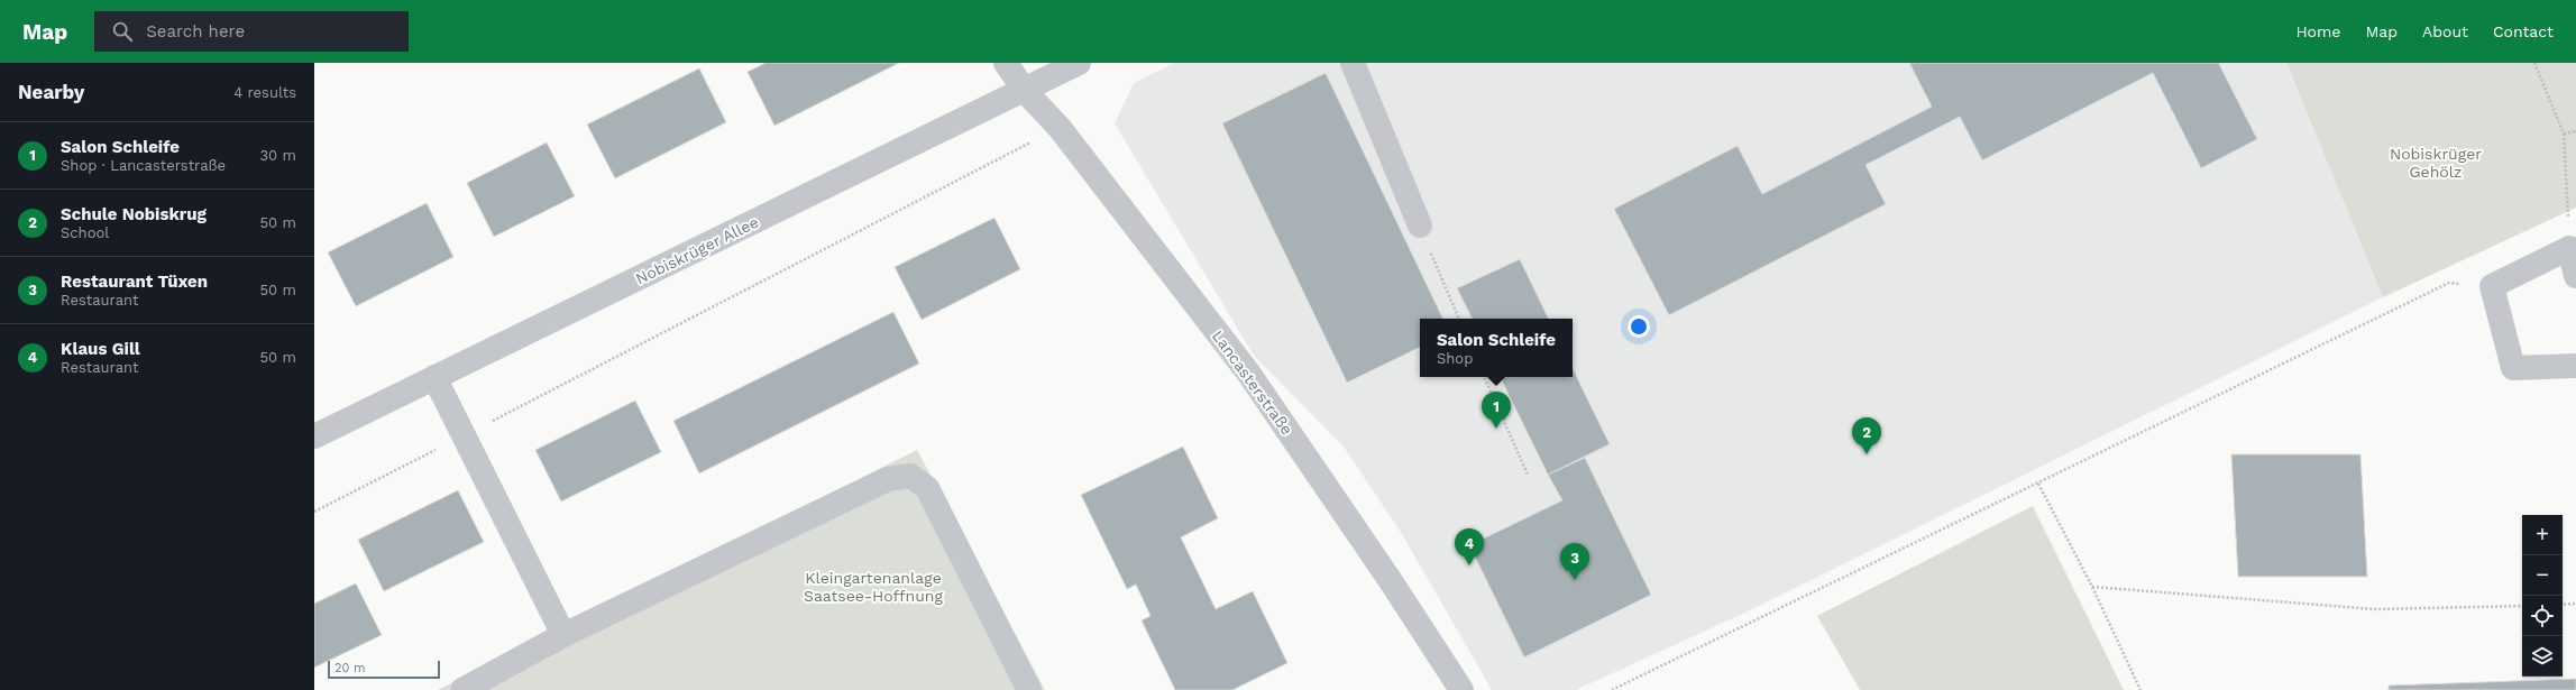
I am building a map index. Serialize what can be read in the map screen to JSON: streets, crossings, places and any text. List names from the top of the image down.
{
  "streets": {
    "street": ["Nobiskrüger Allee", "Lancasterstraße"]
  },
  "crossings": [
    ["Nobiskrüger Allee", "Lancasterstraße"]
  ],
  "parks": ["Nobiskrüger Gehölz", "Kleingartenanlage Saatsee-Hoffnung"],
  "scale_bar": "20 m",
  "page": {
    "header": "Map",
    "search": "Search here",
    "nav": [
      "Home",
      "Map",
      "About",
      "Contact"
    ],
    "heading": ["Nearby", "4 results"],
    "list": [
      {
        "mark": "1",
        "name": "Salon Schleife",
        "note": "Shop · Lancasterstraße",
        "value": "30 m"
      },
      {
        "mark": "2",
        "name": "Schule Nobiskrug",
        "note": "School",
        "value": "50 m"
      },
      {
        "mark": "3",
        "name": "Restaurant Tüxen",
        "note": "Restaurant",
        "value": "50 m"
      },
      {
        "mark": "4",
        "name": "Klaus Gill",
        "note": "Restaurant",
        "value": "50 m"
      }
    ],
    "popup": ["Salon Schleife", "Shop"],
    "pins": [
      "1",
      "2",
      "4",
      "3"
    ],
    "map_buttons": ["+", "−"],
    "scale": "20 m"
  }
}
